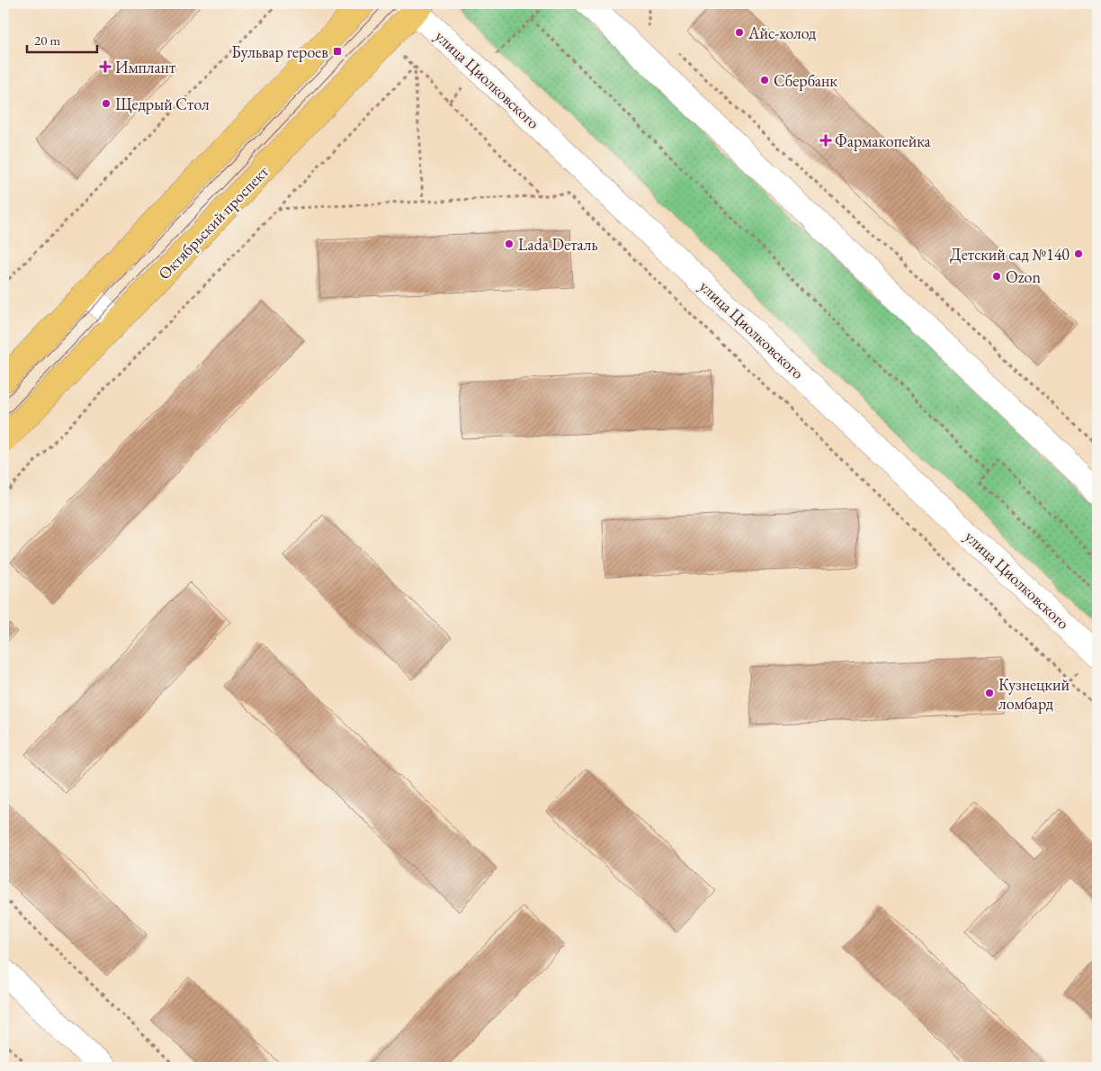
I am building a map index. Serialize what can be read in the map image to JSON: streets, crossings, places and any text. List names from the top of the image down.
{
  "streets": {
    "main road": ["Октябрьский проспект"],
    "street": ["улица Циолковского"]
  },
  "crossings": [
    ["улица Циолковского", "Октябрьский проспект"]
  ],
  "places": {
    "other": [
      "Айс-холод",
      "Сбербанк",
      "Щедрый Стол",
      "Lada Dеталь",
      "Детский сад №140",
      "Ozon",
      "Кузнецкий ломбард"
    ],
    "transit": ["Бульвар героев"],
    "health": ["Имплант", "Фармакопейка"]
  },
  "scale_bar": "20 m"
}
